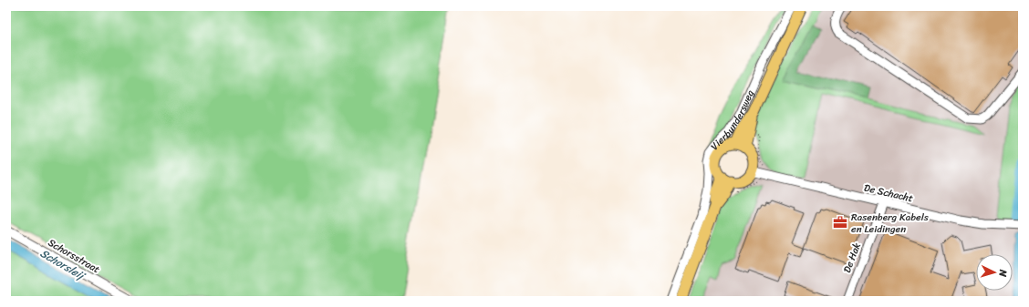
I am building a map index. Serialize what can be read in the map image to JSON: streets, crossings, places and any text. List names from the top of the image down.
{
  "streets": {
    "main road": ["Vierbundersweg"],
    "street": ["De Schacht", "Schorsstraat", "De Hak"]
  },
  "crossings": [
    ["Vierbundersweg", "De Schacht"],
    ["De Schacht", "De Hak"]
  ],
  "water": ["Schorsleij"],
  "places": {
    "office": ["Rasenberg Kabels en Leidingen"]
  },
  "north": "right"
}
